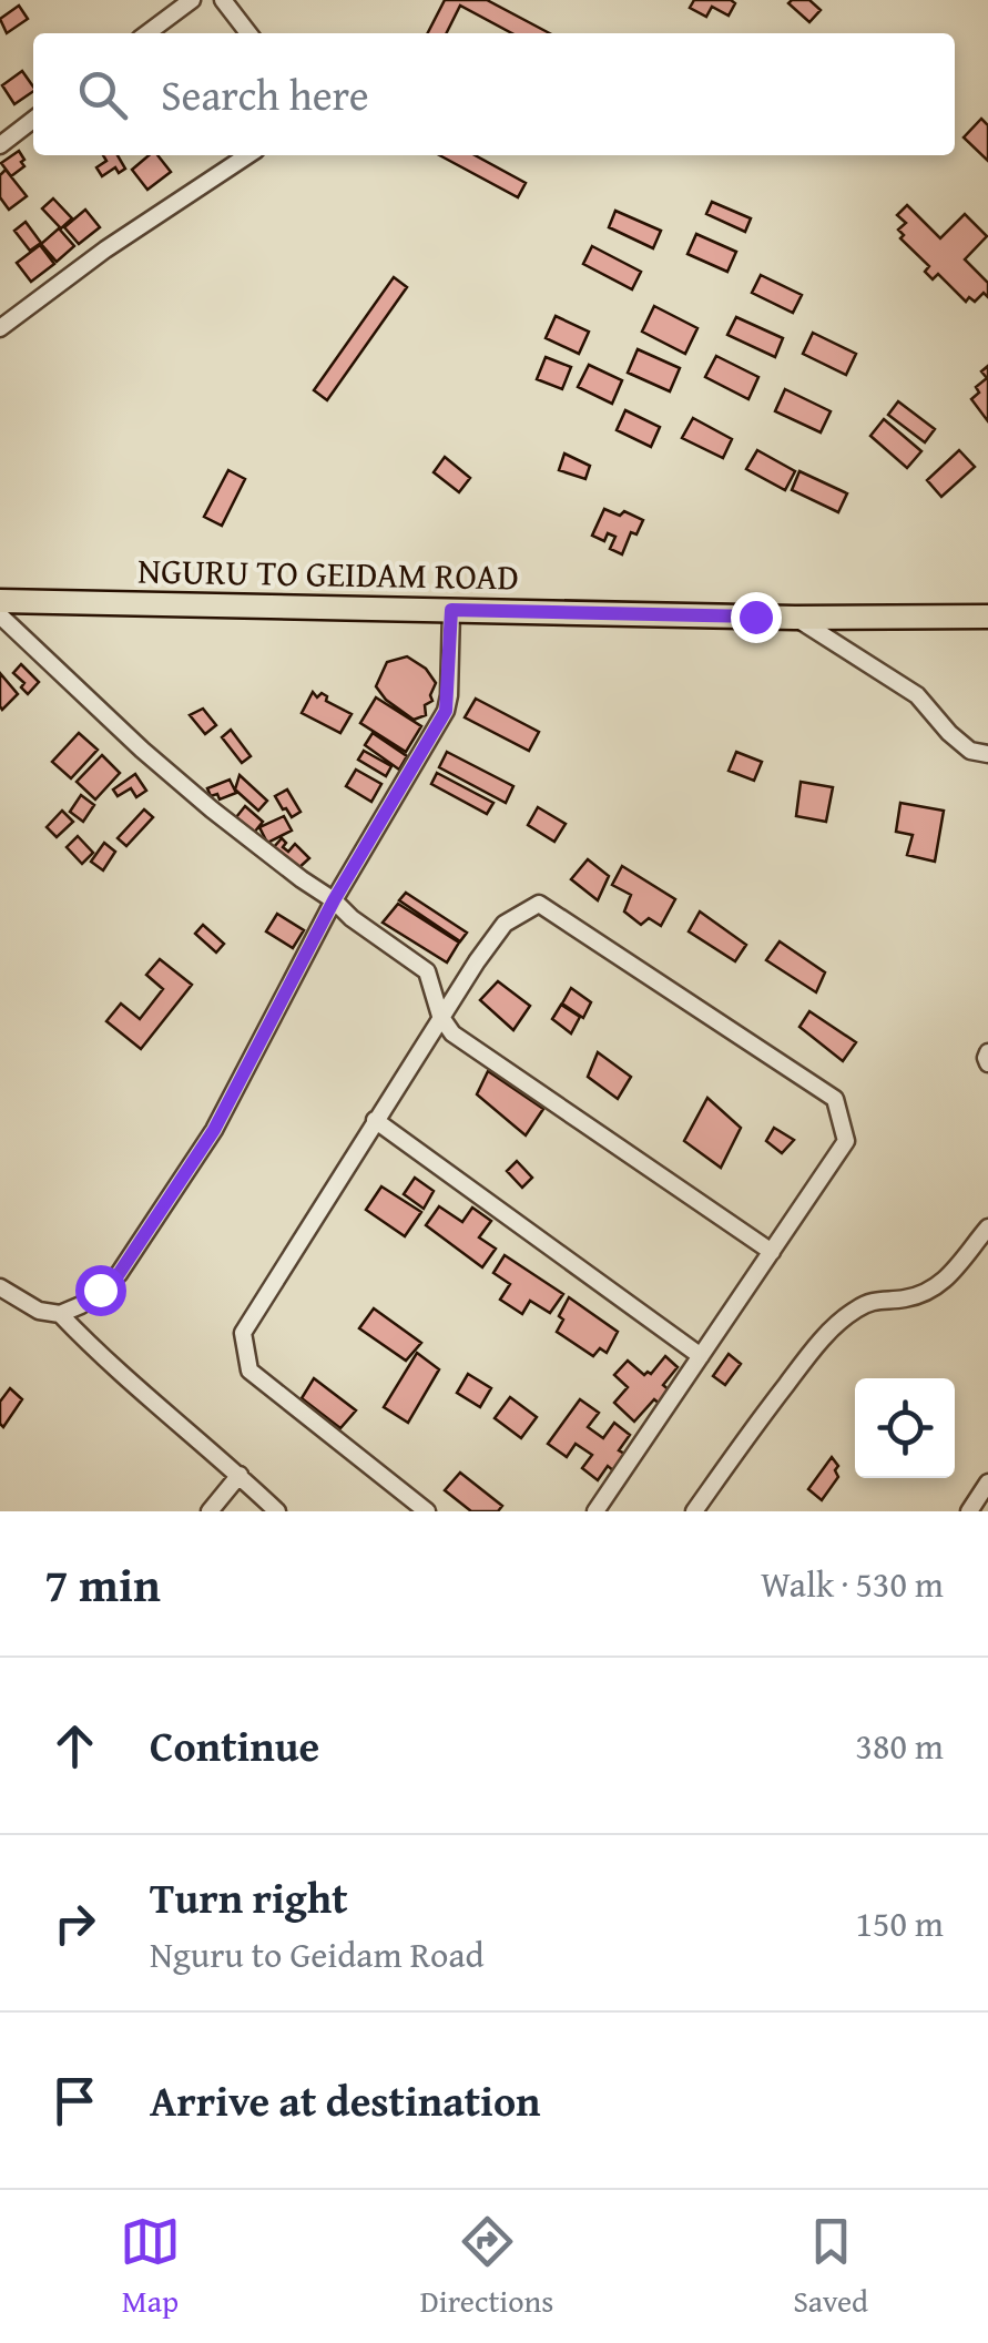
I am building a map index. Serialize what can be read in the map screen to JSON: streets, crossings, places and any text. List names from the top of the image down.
{
  "streets": {
    "main road": ["NGURU TO GEIDAM ROAD"]
  },
  "page": {
    "search": "Search here",
    "heading": ["7 min", "Walk · 530 m"],
    "list": [
      ["Continue", "380 m"],
      ["Turn right", "Nguru to Geidam Road", "150 m"],
      "Arrive at destination"
    ],
    "nav": ["Map", "Directions", "Saved"]
  }
}
